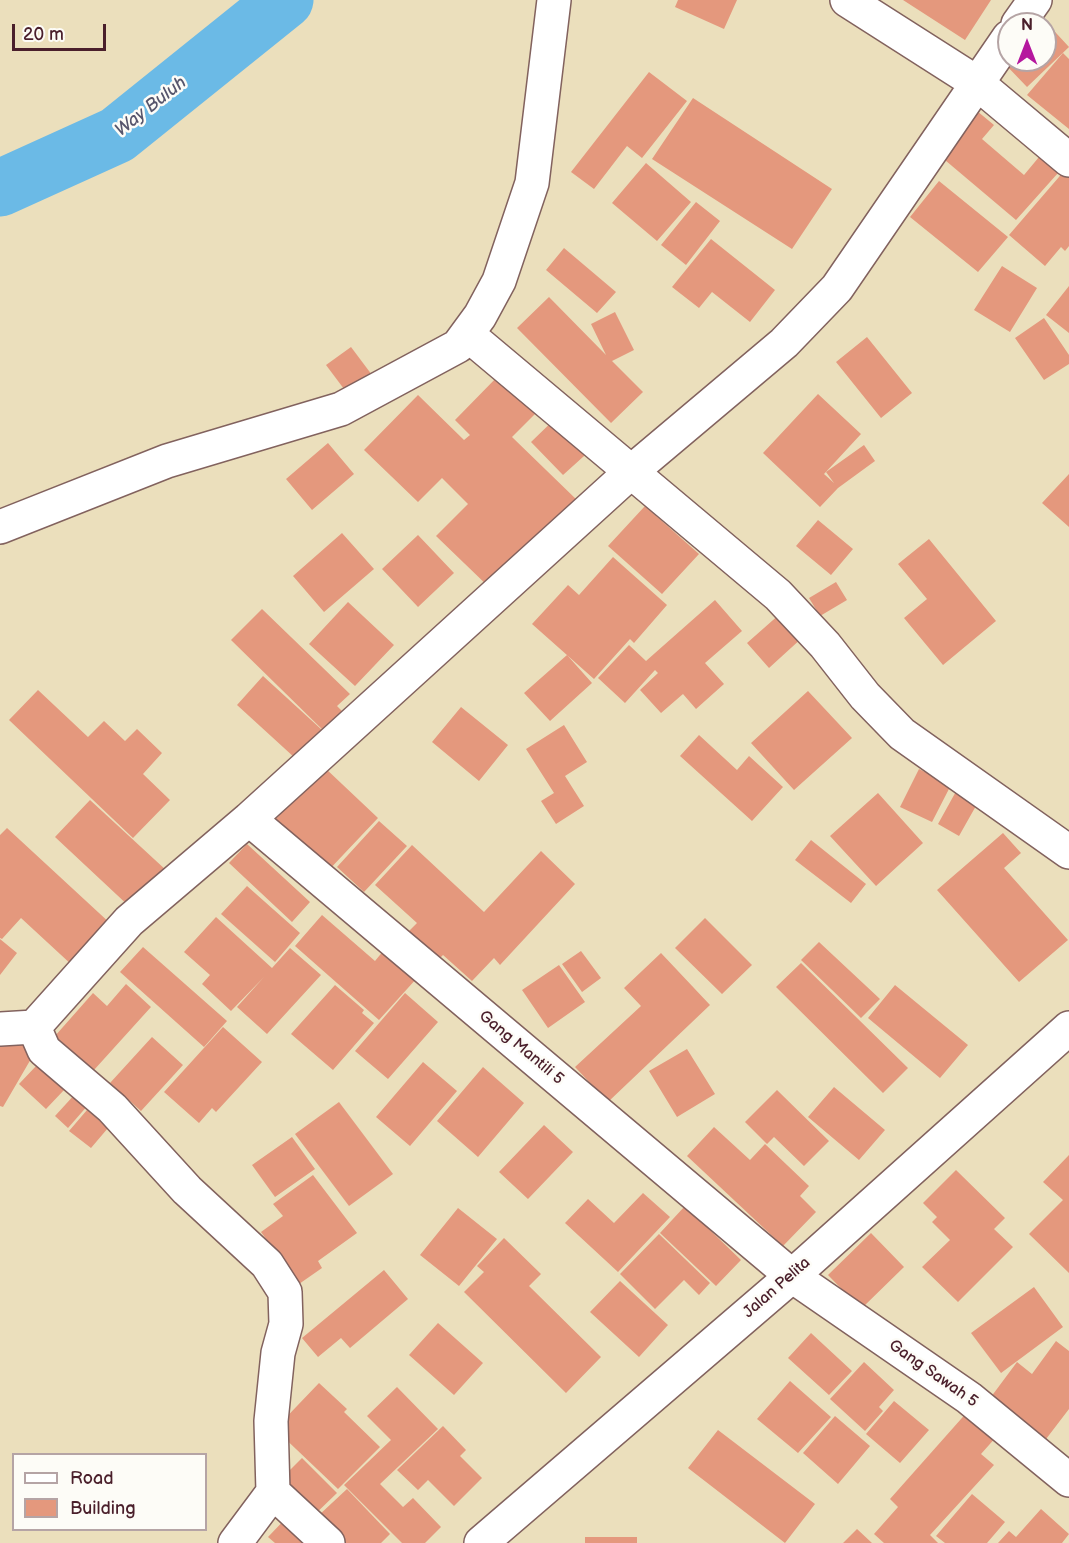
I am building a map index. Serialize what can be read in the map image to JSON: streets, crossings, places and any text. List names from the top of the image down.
{
  "streets": {
    "street": ["Gang Mantili 5", "Jalan Pelita", "Gang Sawah 5"]
  },
  "crossings": [
    ["Gang Mantili 5", "Jalan Pelita"],
    ["Gang Mantili 5", "Gang Sawah 5"],
    ["Jalan Pelita", "Gang Sawah 5"]
  ],
  "water": ["Way Buluh"],
  "legend": ["Road", "Building"],
  "scale_bar": "20 m",
  "north": "top"
}
